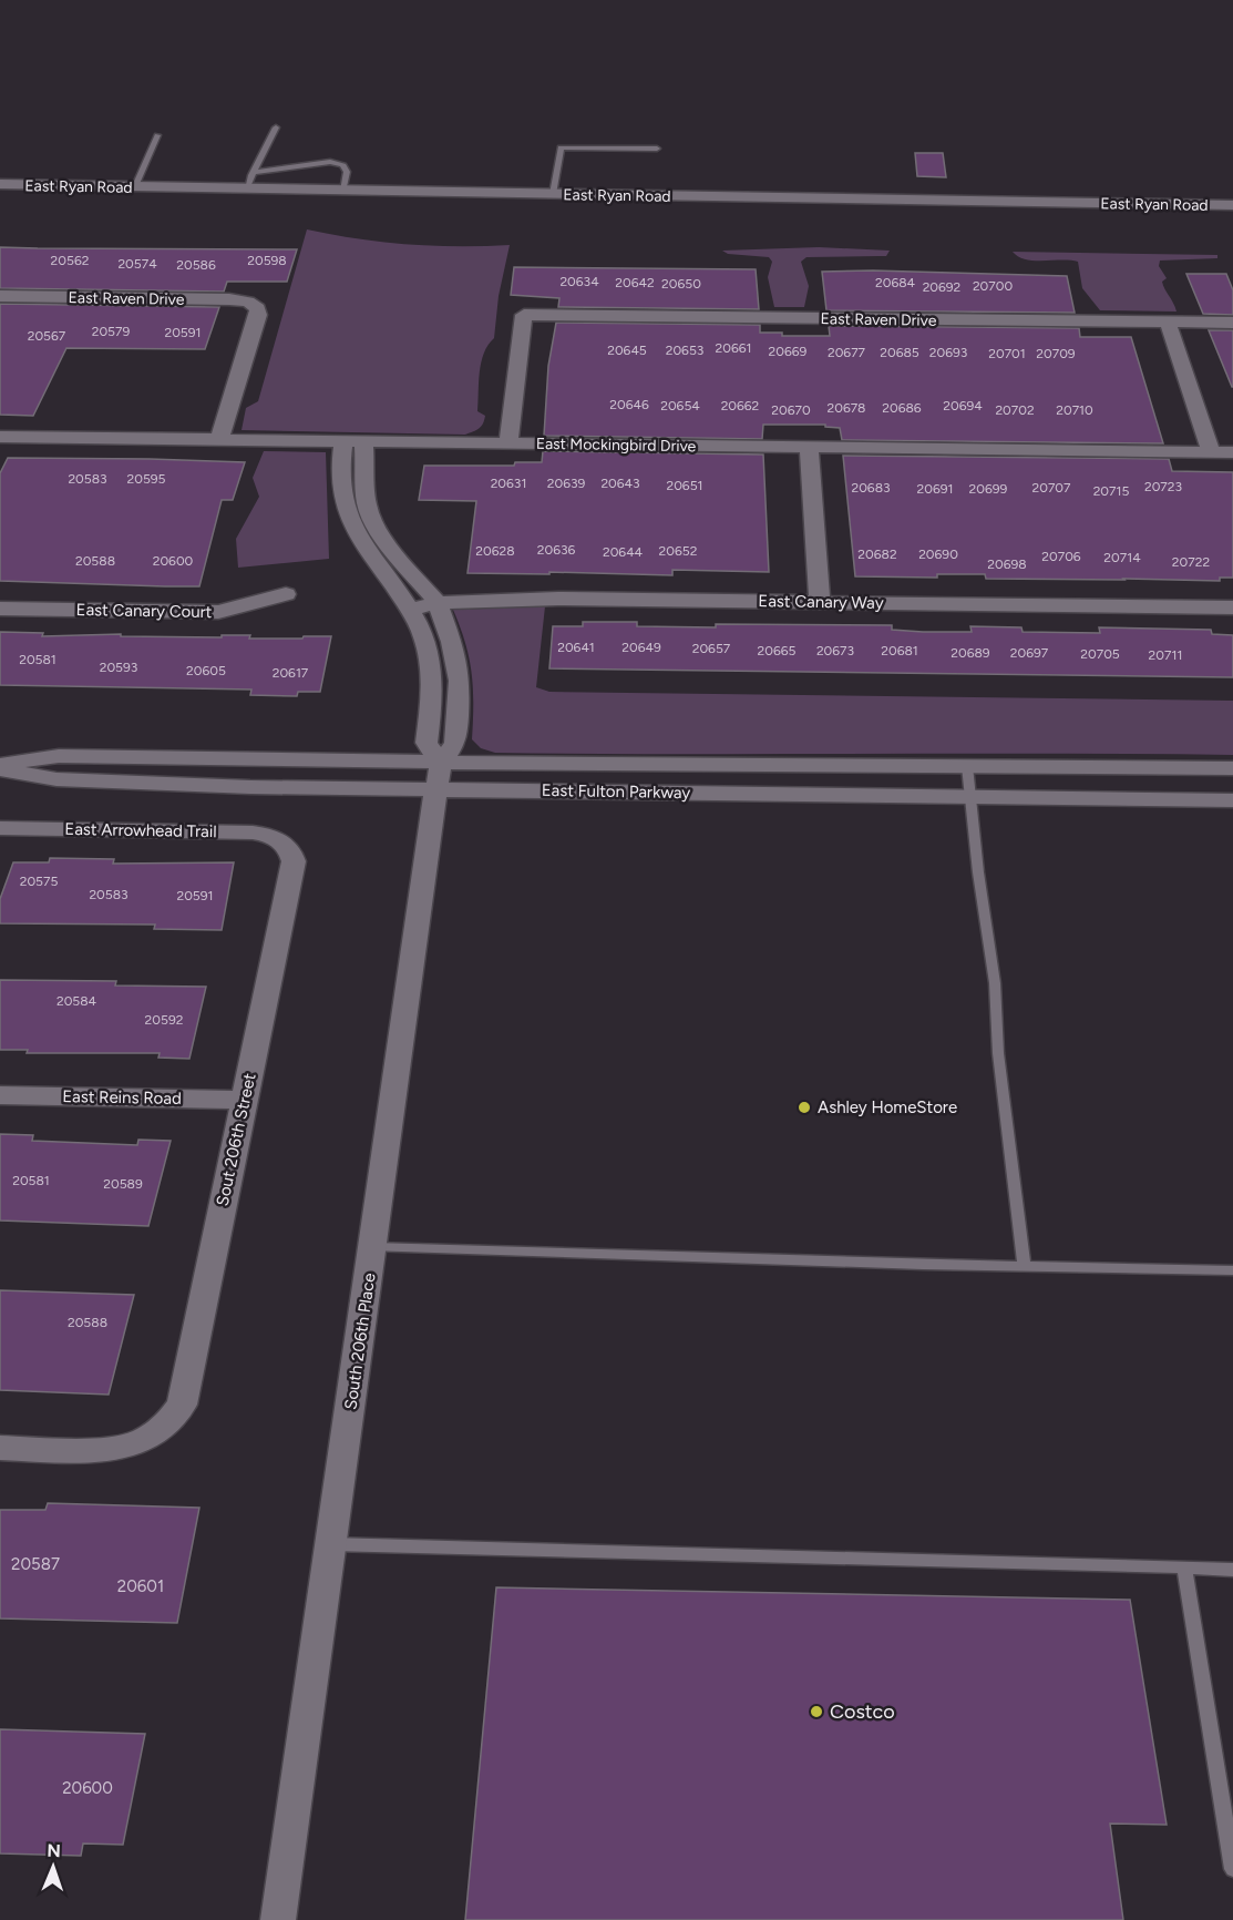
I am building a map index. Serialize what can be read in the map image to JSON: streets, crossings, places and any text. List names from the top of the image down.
{
  "streets": {
    "street": [
      "East Ryan Road",
      "East Raven Drive",
      "East Mockingbird Drive",
      "East Canary Way",
      "East Canary Court",
      "East Fulton Parkway",
      "East Arrowhead Trail",
      "East Reins Road",
      "Sout 206th Street",
      "South 206th Place"
    ]
  },
  "crossings": [
    ["East Raven Drive", "East Mockingbird Drive"],
    ["East Mockingbird Drive", "South 206th Place"],
    ["East Canary Way", "South 206th Place"],
    ["East Fulton Parkway", "South 206th Place"],
    ["East Arrowhead Trail", "Sout 206th Street"],
    ["East Reins Road", "Sout 206th Street"]
  ],
  "places": ["Ashley HomeStore", "Costco"],
  "house_numbers": [
    "20562",
    "20598",
    "20574",
    "20586",
    "20634",
    "20642",
    "20684",
    "20650",
    "20700",
    "20692",
    "20579",
    "20591",
    "20567",
    "20661",
    "20645",
    "20653",
    "20669",
    "20677",
    "20685",
    "20693",
    "20701",
    "20709",
    "20646",
    "20654",
    "20662",
    "20694",
    "20678",
    "20686",
    "20670",
    "20702",
    "20710",
    "20583",
    "20595",
    "20631",
    "20639",
    "20643",
    "20651",
    "20723",
    "20683",
    "20707",
    "20691",
    "20699",
    "20715",
    "20636",
    "20628",
    "20652",
    "20644",
    "20682",
    "20690",
    "20706",
    "20714",
    "20588",
    "20600",
    "20722",
    "20698",
    "20641",
    "20649",
    "20657",
    "20665",
    "20673",
    "20681",
    "20689",
    "20697",
    "20705",
    "20711",
    "20581",
    "20593",
    "20605",
    "20617",
    "20575",
    "20583",
    "20591",
    "20584",
    "20592",
    "20581",
    "20589",
    "20588",
    "20587",
    "20601",
    "20600"
  ],
  "north": "top"
}
